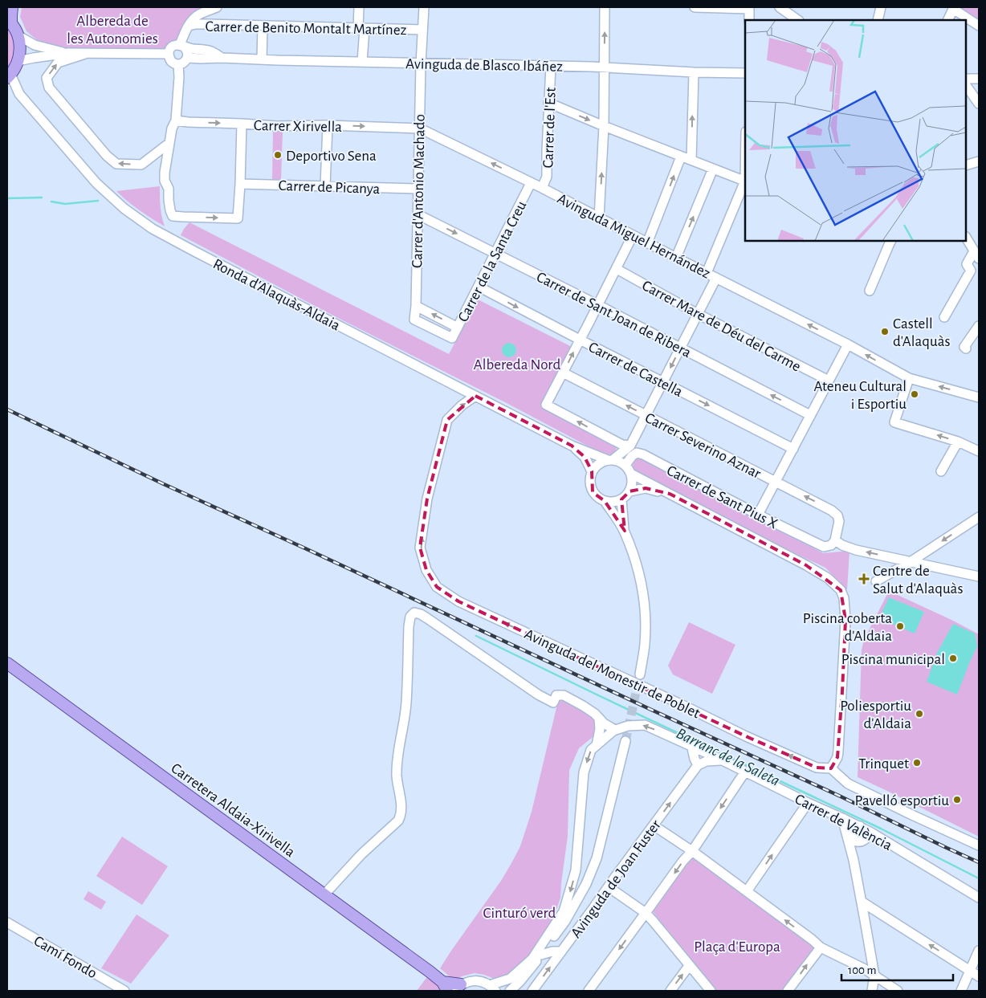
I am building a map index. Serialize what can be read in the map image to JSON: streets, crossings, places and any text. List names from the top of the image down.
{
  "streets": {
    "main road": ["Carretera Aldaia-Xirivella"],
    "street": [
      "Carrer de Benito Montalt Martínez",
      "Avinguda de Blasco Ibáñez",
      "Carrer Xirivella",
      "Carrer de l'Est",
      "Carrer de Picanya",
      "Carrer d'Antonio Machado",
      "Avinguda Miguel Hernández",
      "Carrer de la Santa Creu",
      "Ronda d'Alaquàs-Aldaia",
      "Carrer de Sant Joan de Ribera",
      "Carrer Mare de Déu del Carme",
      "Carrer de Castella",
      "Carrer Severino Aznar",
      "Carrer de Sant Pius X",
      "Avinguda del Monestir de Poblet",
      "Carrer de València",
      "Avinguda de Joan Fuster",
      "Camí Fondo"
    ]
  },
  "crossings": [
    ["Carrer de Benito Montalt Martínez", "Carrer d'Antonio Machado"],
    ["Avinguda de Blasco Ibáñez", "Carrer de l'Est"],
    ["Avinguda de Blasco Ibáñez", "Carrer d'Antonio Machado"],
    ["Carrer Xirivella", "Carrer d'Antonio Machado"],
    ["Carrer Xirivella", "Avinguda Miguel Hernández"],
    ["Carrer de l'Est", "Avinguda Miguel Hernández"],
    ["Carrer de Picanya", "Carrer d'Antonio Machado"],
    ["Carrer d'Antonio Machado", "Avinguda Miguel Hernández"],
    ["Carrer d'Antonio Machado", "Carrer de la Santa Creu"],
    ["Carrer d'Antonio Machado", "Carrer de Sant Joan de Ribera"],
    ["Avinguda Miguel Hernández", "Carrer de la Santa Creu"],
    ["Carrer de la Santa Creu", "Carrer de Sant Joan de Ribera"],
    ["Carrer de la Santa Creu", "Carrer de Castella"],
    ["Ronda d'Alaquàs-Aldaia", "Carrer de Sant Pius X"],
    ["Ronda d'Alaquàs-Aldaia", "Avinguda del Monestir de Poblet"],
    ["Carrer Severino Aznar", "Carrer de Sant Pius X"]
  ],
  "one_way": [
    "Carrer Xirivella",
    "Avinguda Miguel Hernández",
    "Carrer de Castella",
    "Carrer Severino Aznar"
  ],
  "water": ["Barranc de la Saleta"],
  "parks": [
    "Albereda de les Autonomies",
    "Albereda Nord",
    "Cinturó verd",
    "Plaça d'Europa"
  ],
  "places": {
    "other": [
      "Deportivo Sena",
      "Castell d'Alaquàs",
      "Ateneu Cultural i Esportiu",
      "Piscina coberta d'Aldaia",
      "Piscina municipal",
      "Poliesportiu d'Aldaia",
      "Trinquet",
      "Pavelló esportiu"
    ],
    "health": ["Centre de Salut d'Alaquàs"]
  },
  "scale_bar": "100 m"
}
